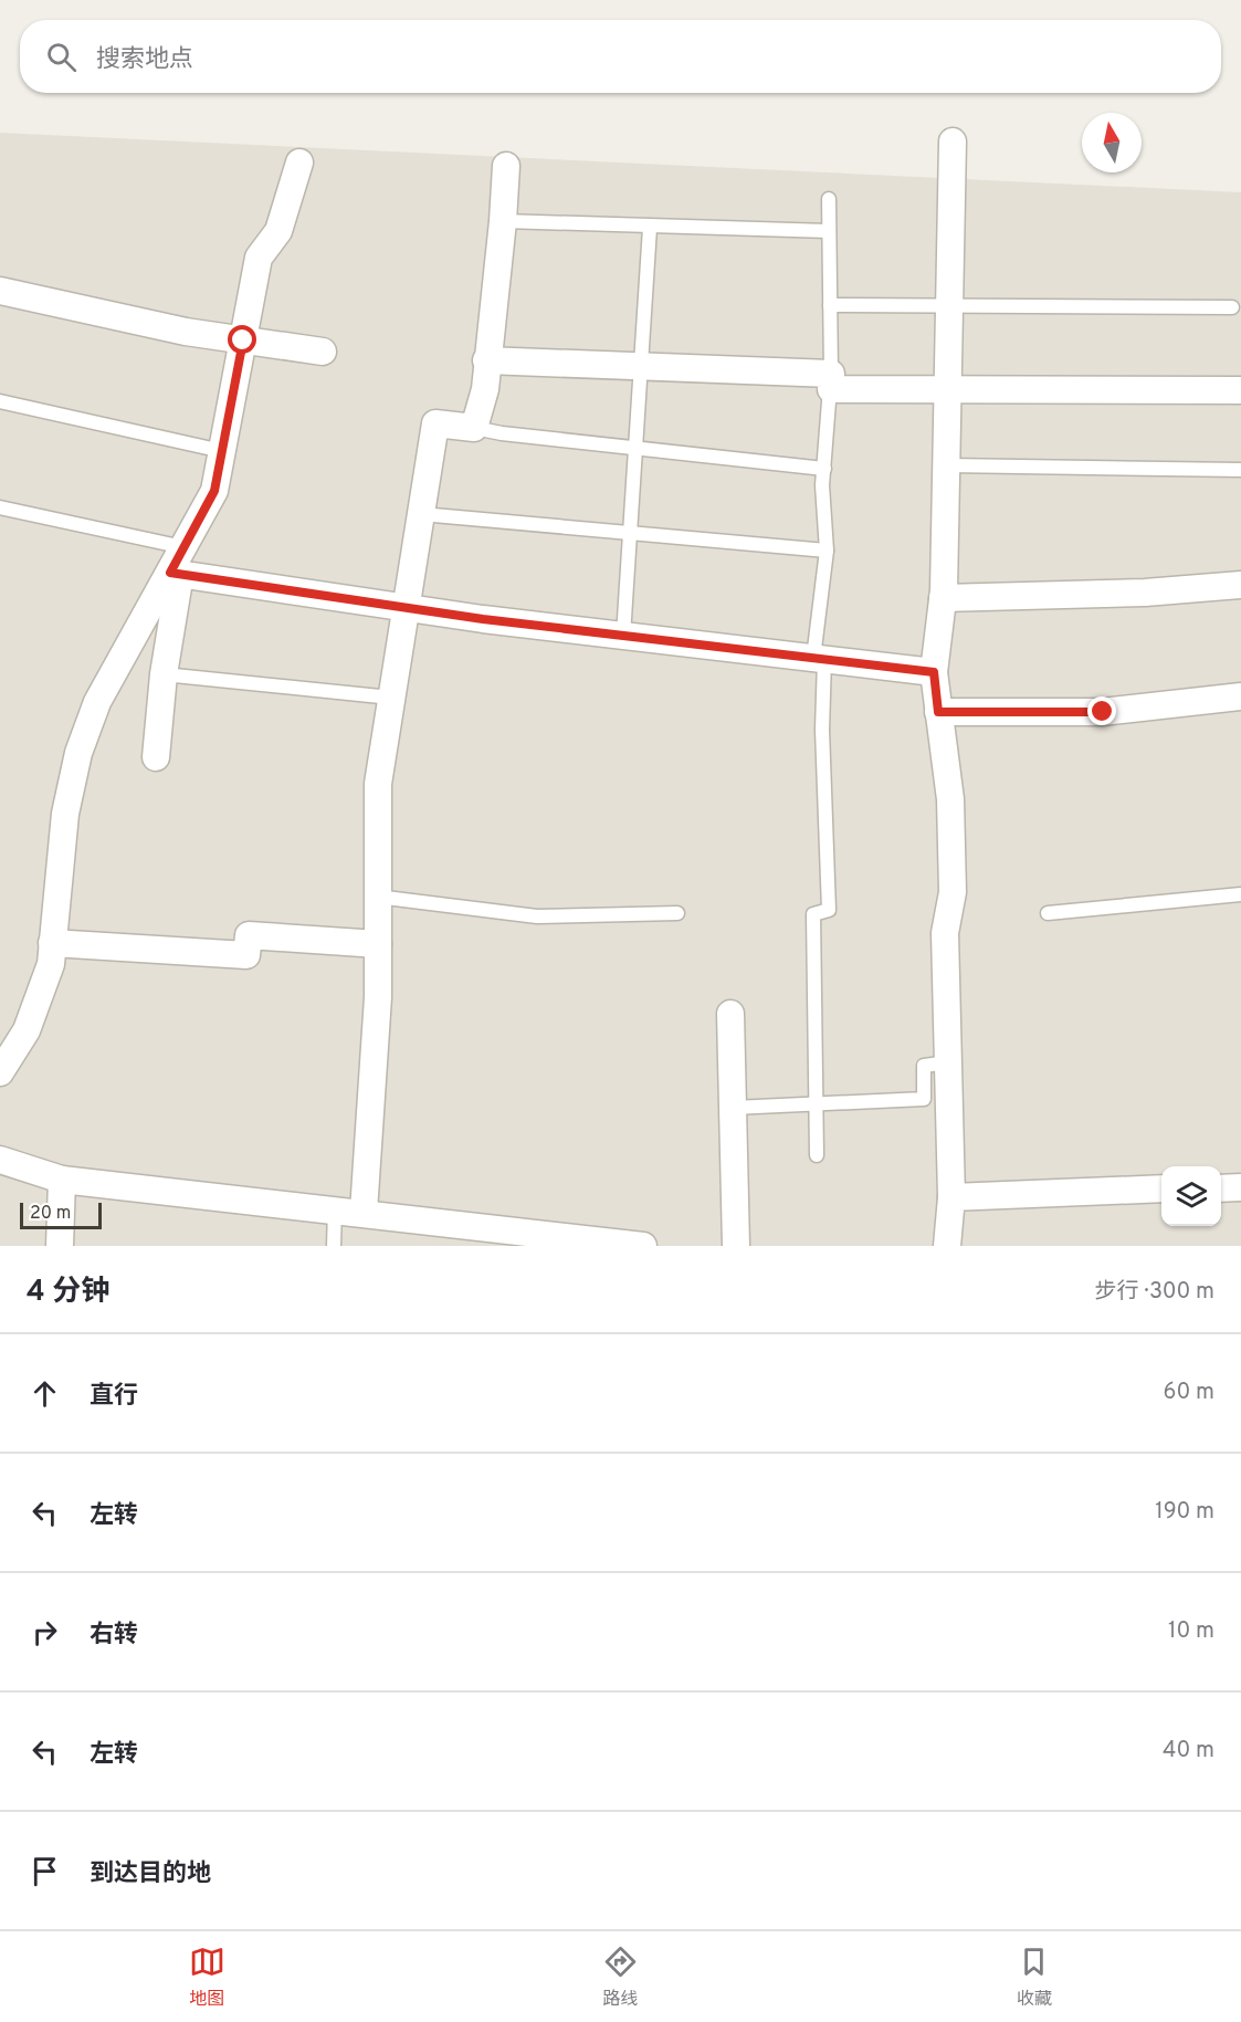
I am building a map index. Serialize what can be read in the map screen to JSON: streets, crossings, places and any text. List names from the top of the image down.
{
  "scale_bar": "20 m",
  "north": "top",
  "page": {
    "search": "搜索地点",
    "scale": "20 m",
    "heading": ["4 分钟", "步行 · 300 m"],
    "list": [
      ["直行", "60 m"],
      ["左转", "190 m"],
      ["右转", "10 m"],
      ["左转", "40 m"],
      "到达目的地"
    ],
    "nav": ["地图", "路线", "收藏"]
  }
}
